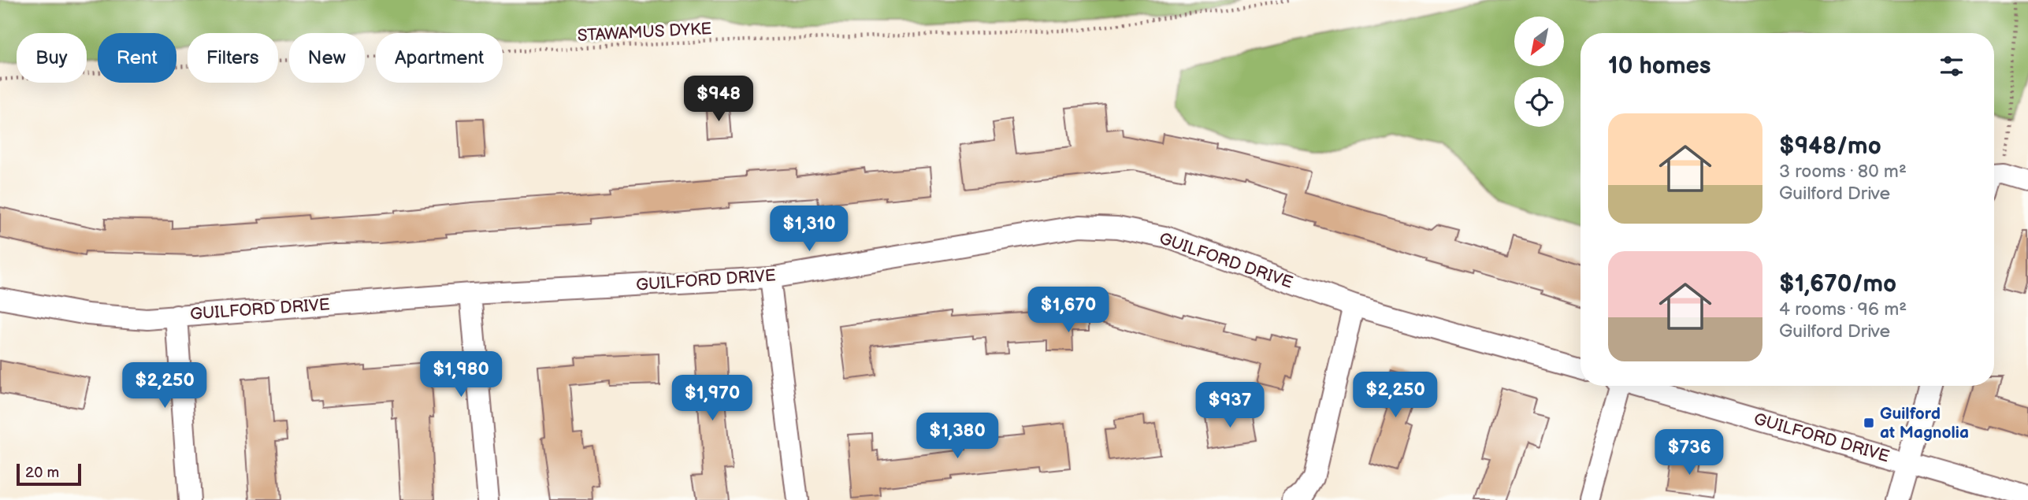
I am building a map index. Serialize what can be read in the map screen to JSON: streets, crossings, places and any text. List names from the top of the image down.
{
  "streets": {
    "street": ["GUILFORD DRIVE"],
    "path": ["STAWAMUS DYKE"]
  },
  "places": {
    "transit": ["Guilford at Magnolia"]
  },
  "scale_bar": "20 m",
  "north": "bottom left",
  "page": {
    "chip": [
      "Buy",
      "Rent",
      "Filters",
      "New",
      "Apartment"
    ],
    "heading": "10 homes",
    "price": [
      "$948",
      "$1,310",
      "$1,670",
      "$1,980",
      "$2,250",
      "$2,250",
      "$1,970",
      "$937",
      "$1,380",
      "$736"
    ],
    "list": [
      {
        "name": "$948/mo",
        "note": "3 rooms · 80 m² · Guilford Drive"
      },
      {
        "name": "$1,670/mo",
        "note": "4 rooms · 96 m² · Guilford Drive"
      }
    ],
    "scale": "20 m"
  }
}
